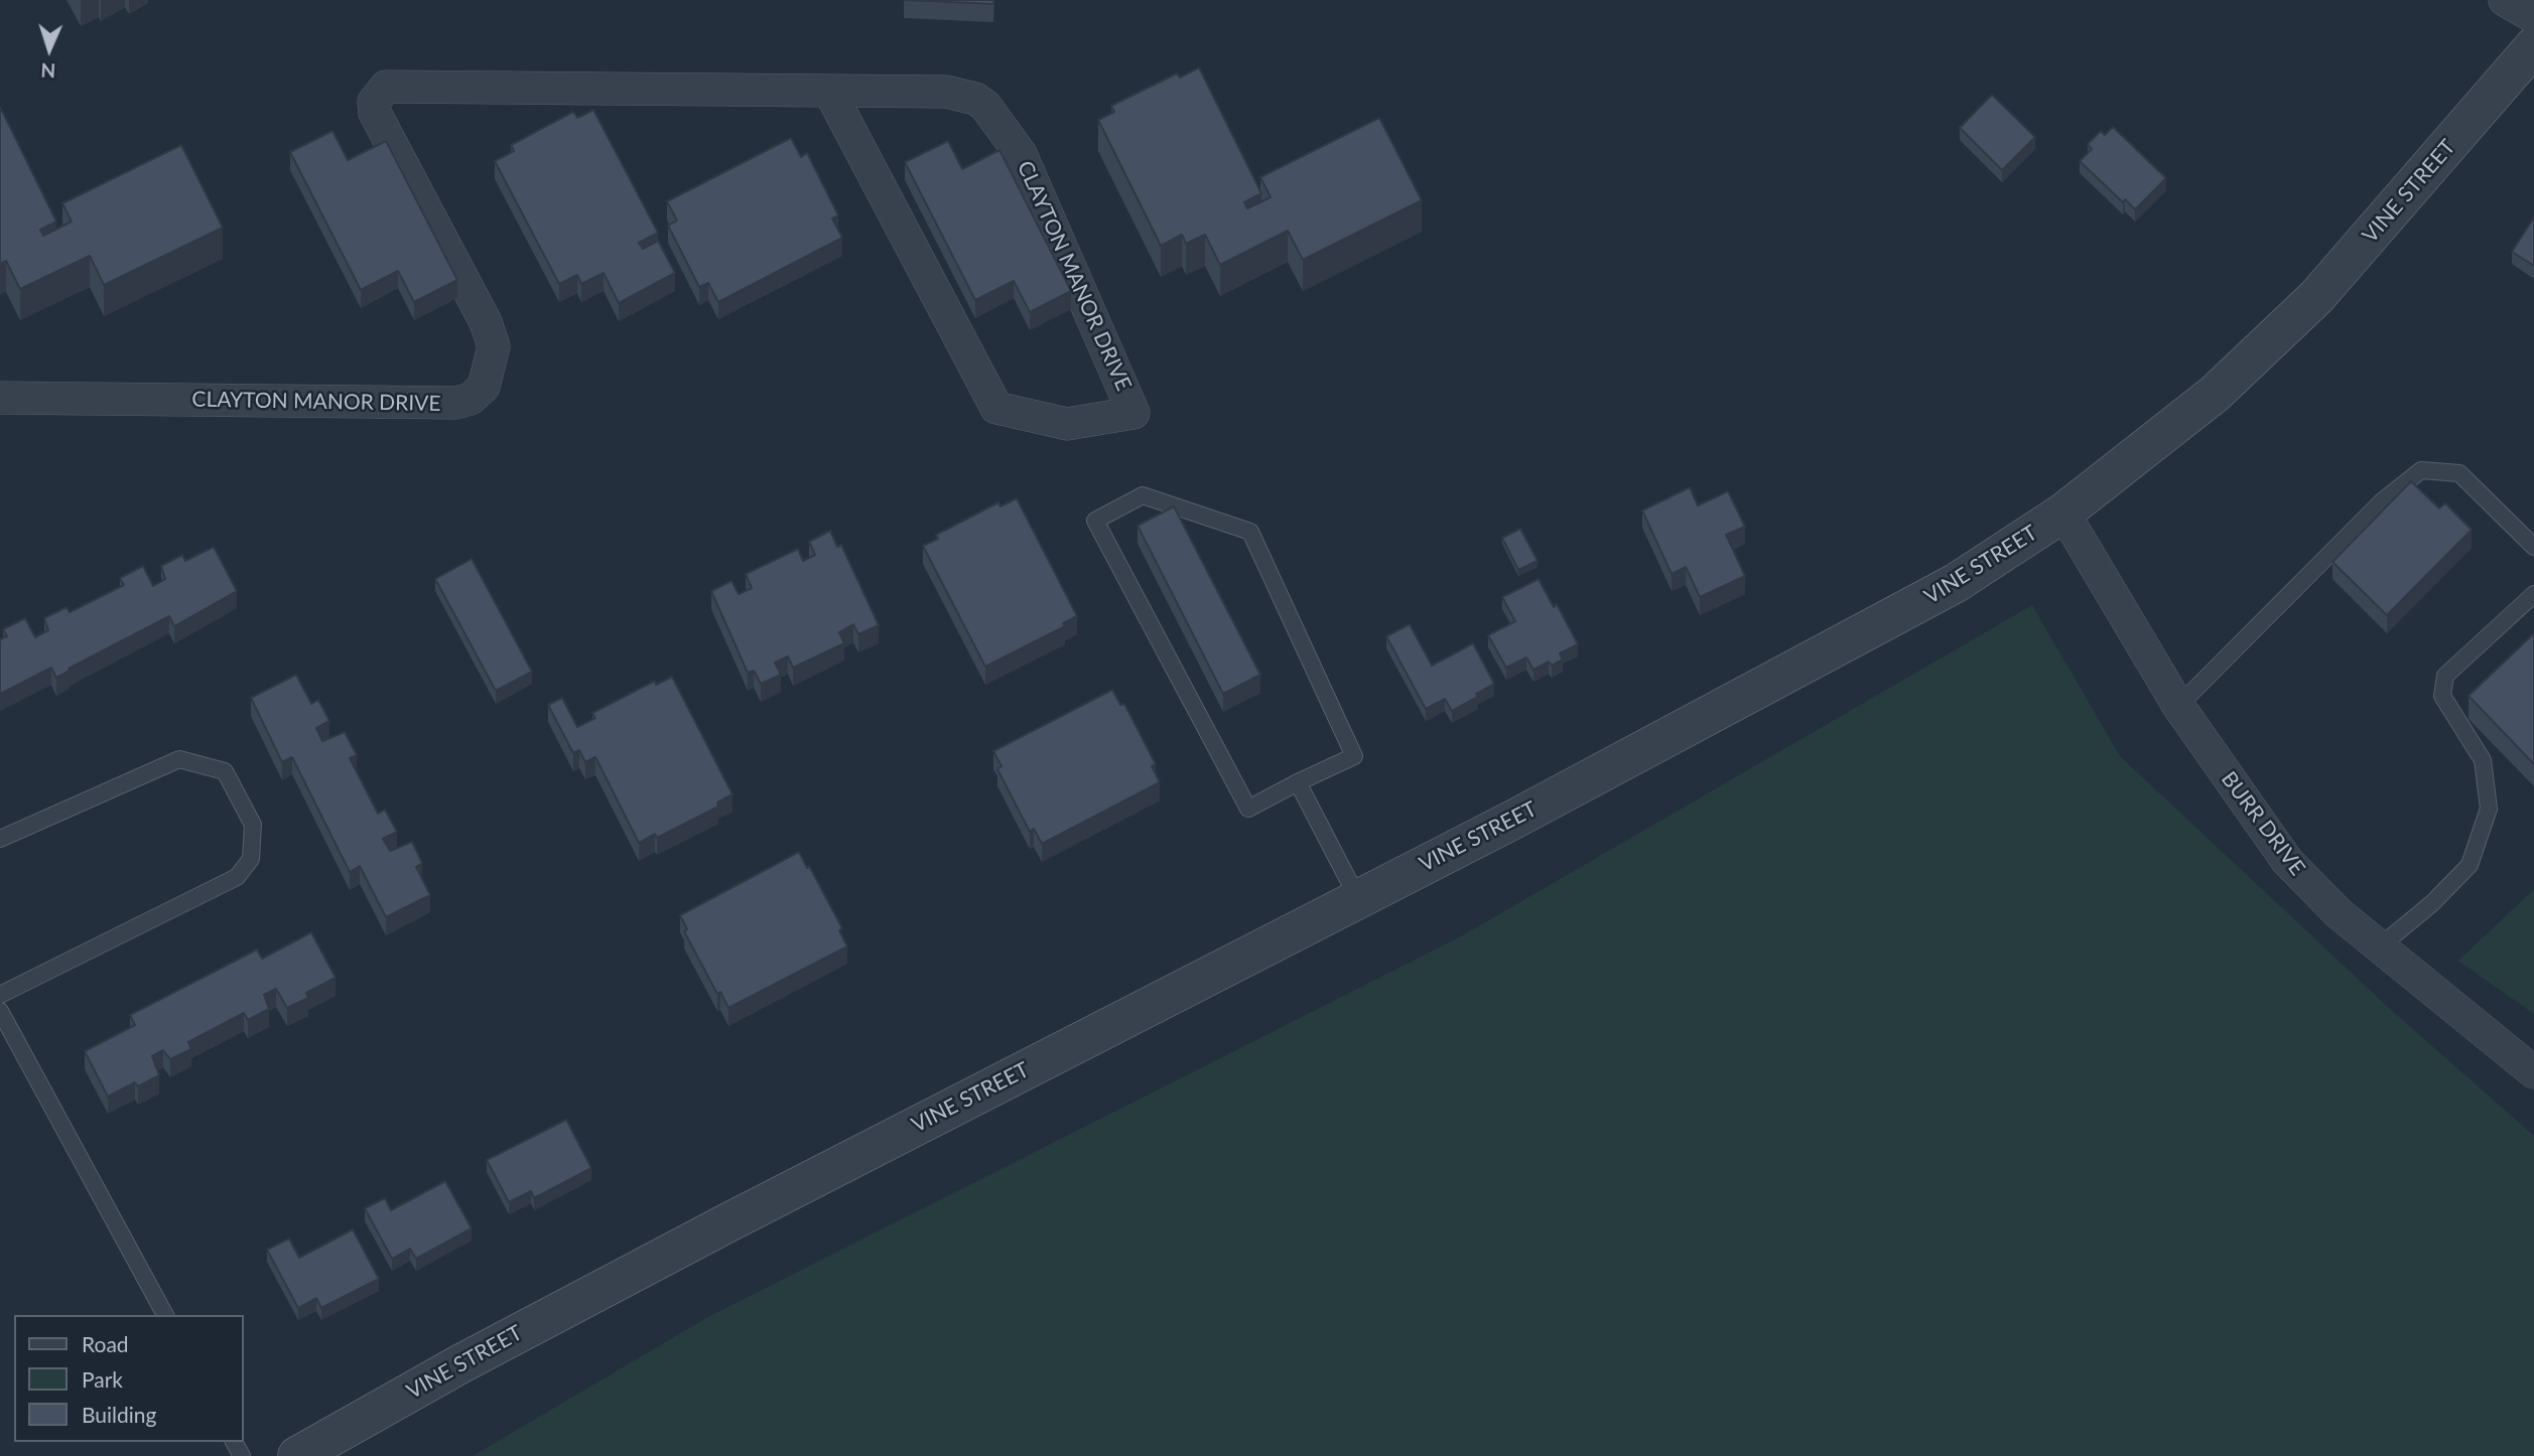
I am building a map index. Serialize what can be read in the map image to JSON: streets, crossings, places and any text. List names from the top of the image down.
{
  "streets": {
    "street": ["VINE STREET", "CLAYTON MANOR DRIVE", "BURR DRIVE"]
  },
  "crossings": [
    ["VINE STREET", "BURR DRIVE"]
  ],
  "legend": ["Road", "Park", "Building"],
  "north": "bottom"
}
